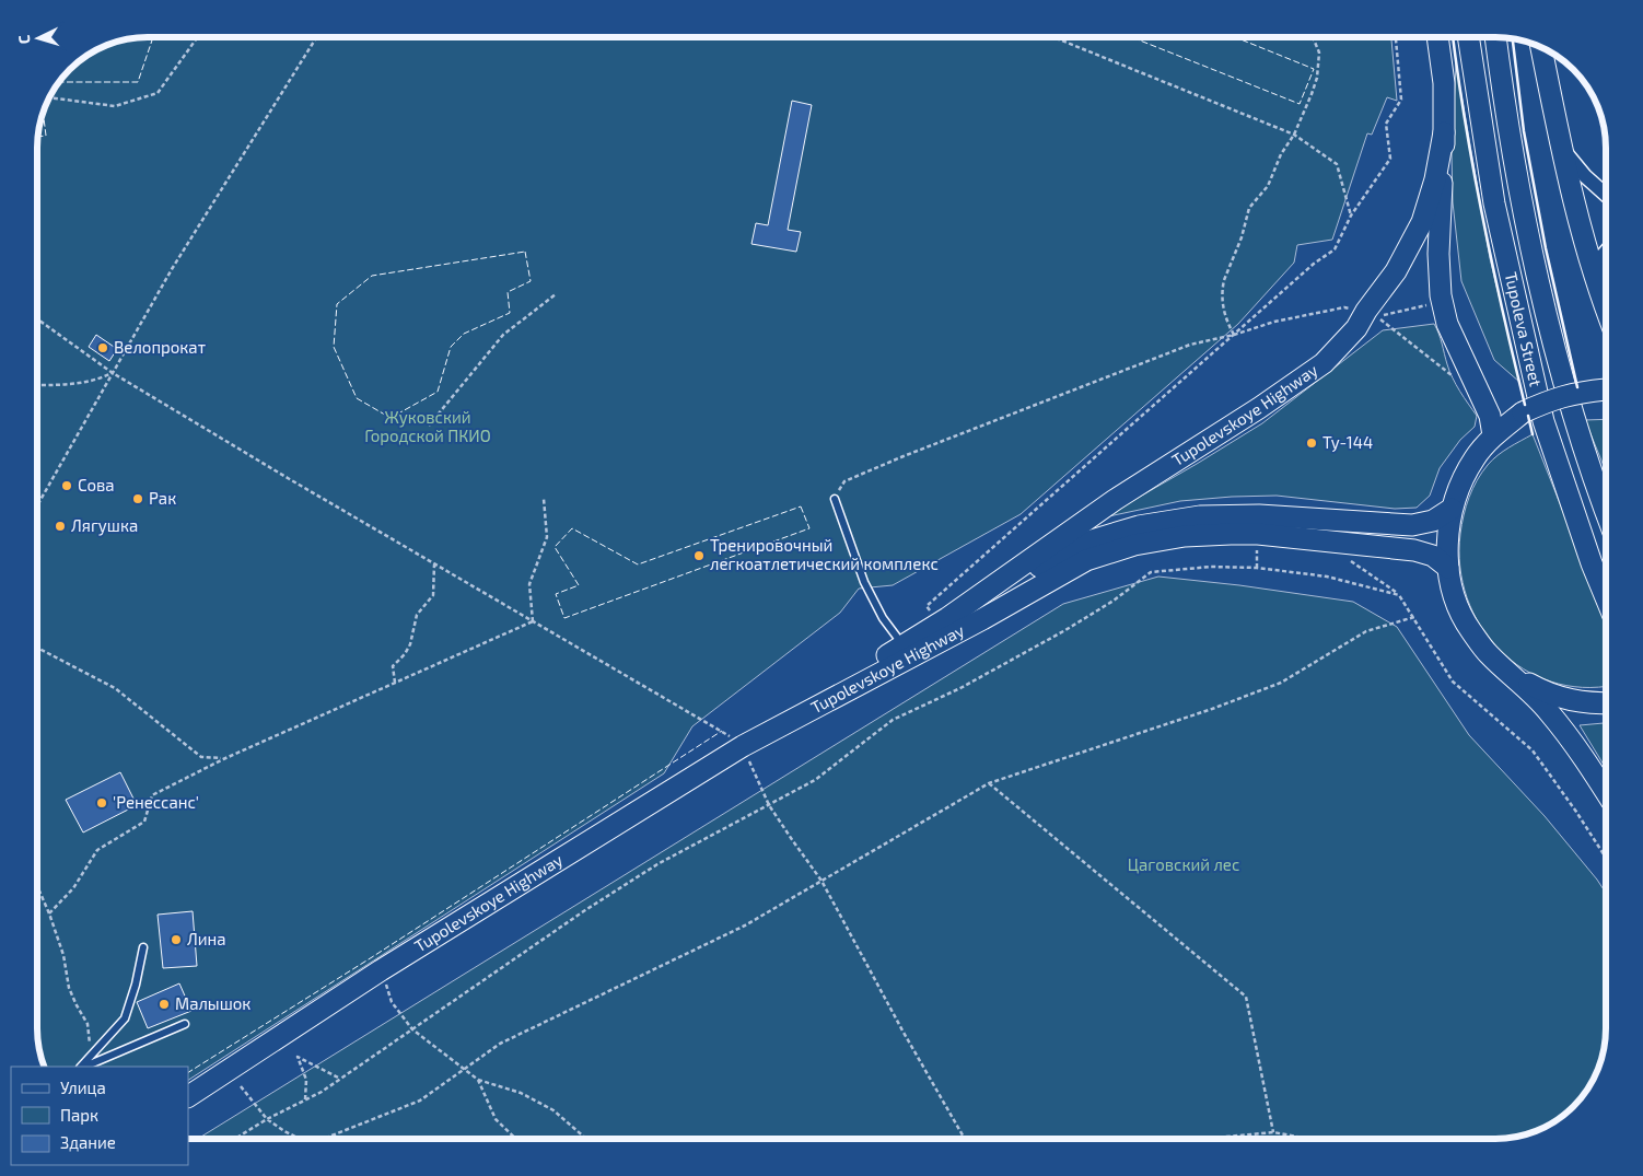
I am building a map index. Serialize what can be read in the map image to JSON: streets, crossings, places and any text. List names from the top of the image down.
{
  "streets": {
    "main road": ["Tupoleva Street", "Tupolevskoye Highway"]
  },
  "parks": ["Жуковский Городской ПКИО", "Цаговский лес"],
  "places": [
    "Велопрокат",
    "Ty-144",
    "Сова",
    "Рак",
    "Лягушка",
    "Тренировочный легкоатлетический комплекс",
    "'Ренессанс'",
    "Лина",
    "Малышок"
  ],
  "legend": ["Улица", "Парк", "Здание"],
  "north": "left"
}
